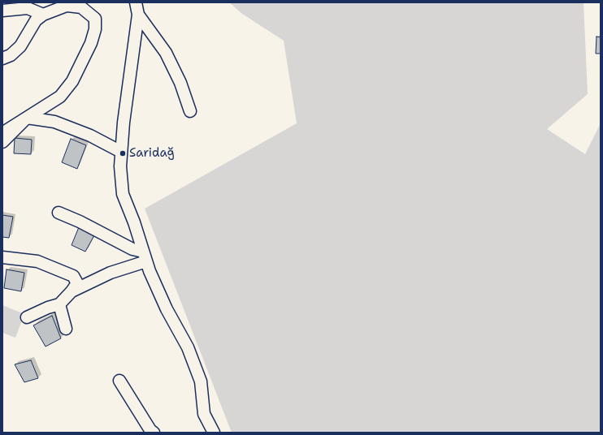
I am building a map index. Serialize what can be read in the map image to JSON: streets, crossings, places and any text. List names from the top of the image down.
{
  "places": ["Saridağ"]
}
